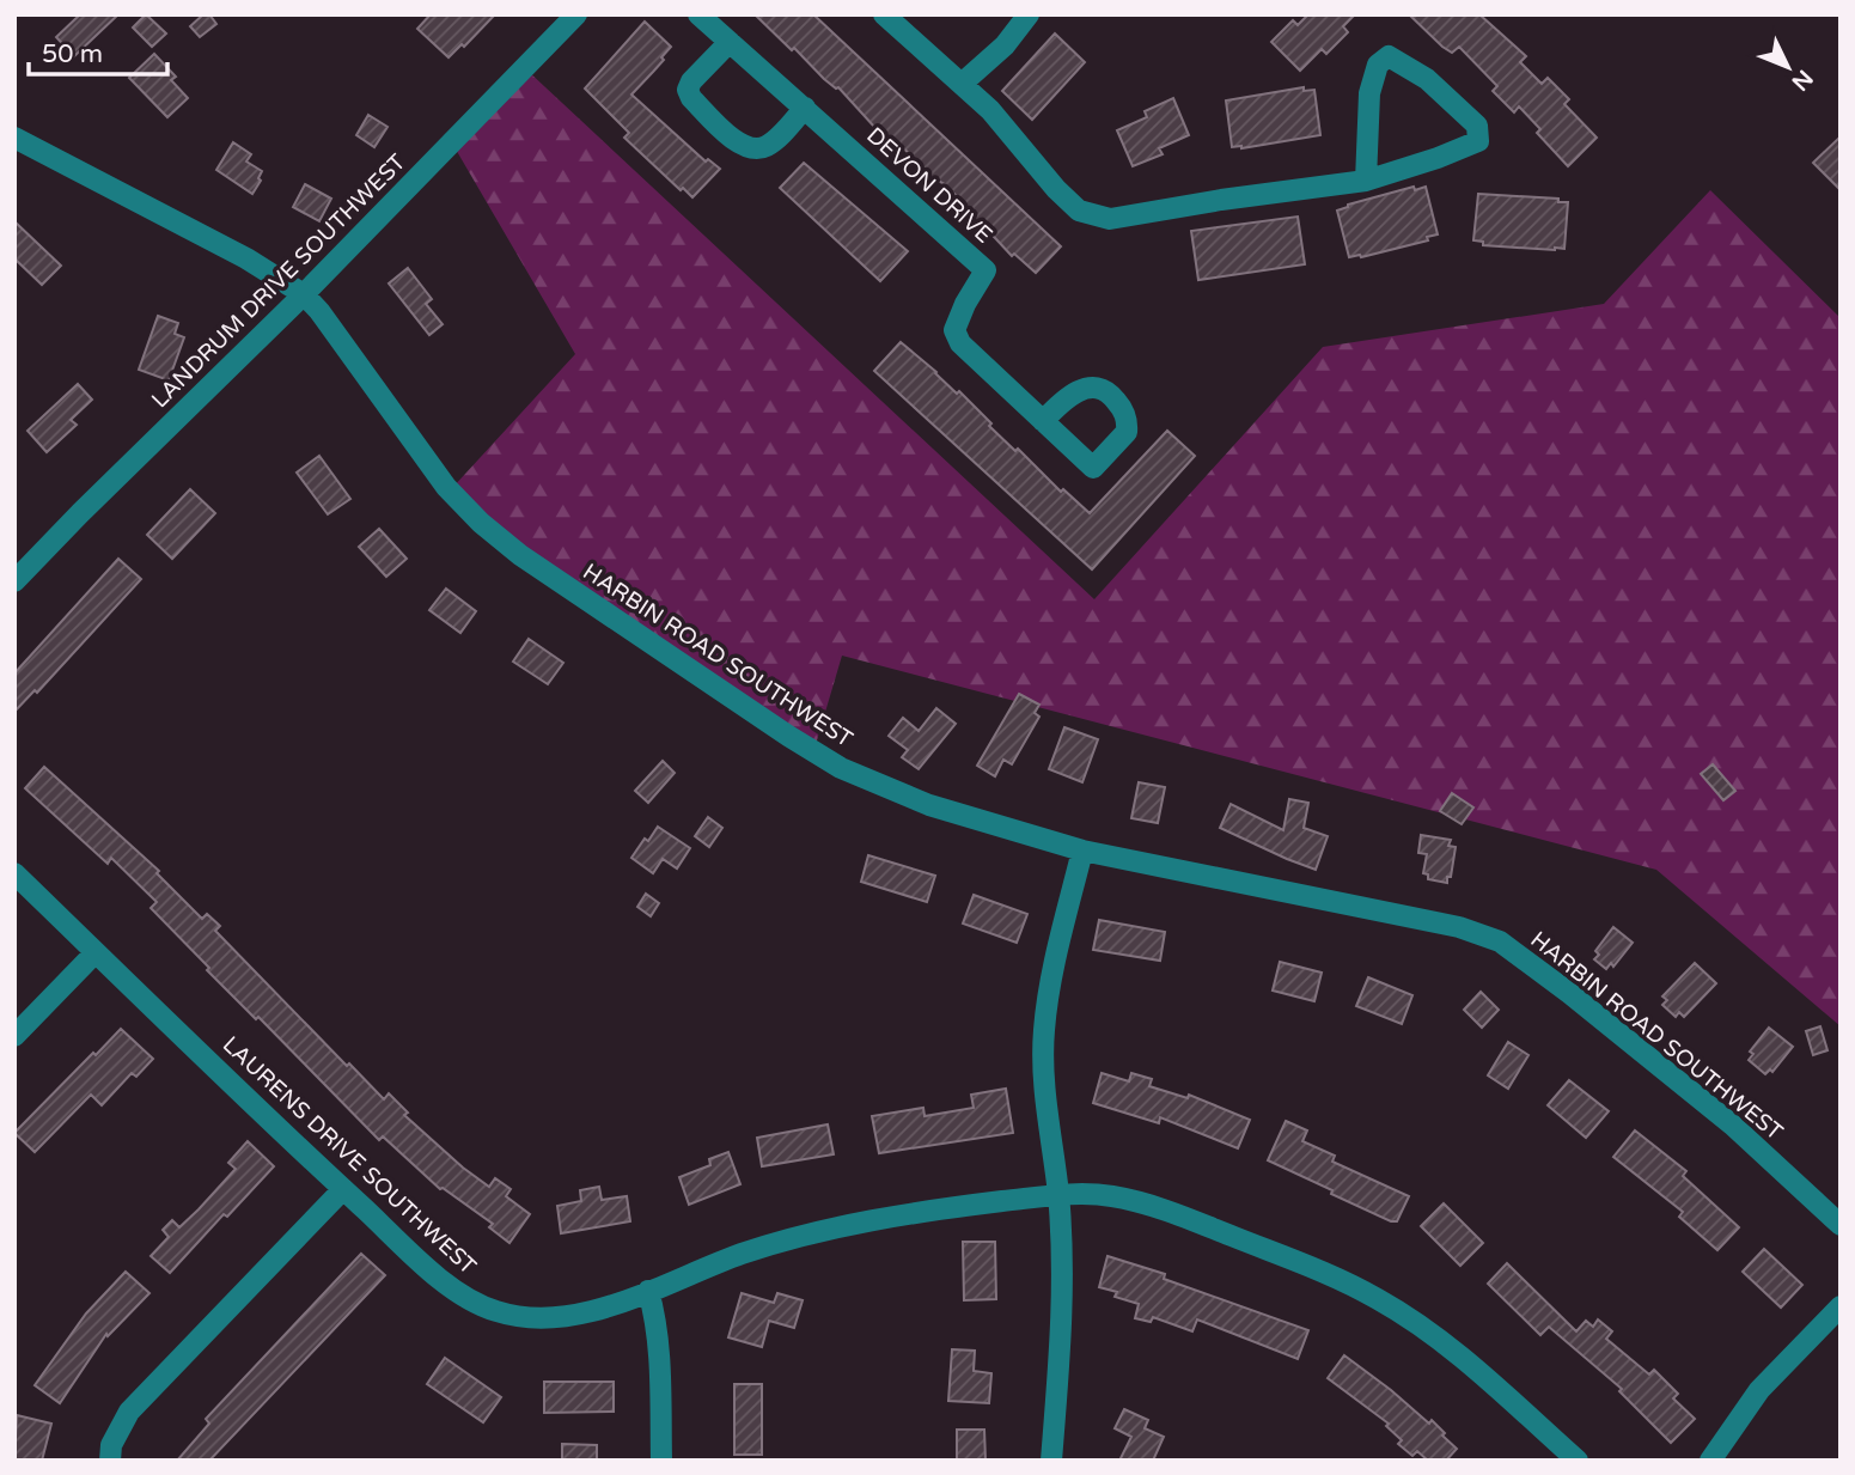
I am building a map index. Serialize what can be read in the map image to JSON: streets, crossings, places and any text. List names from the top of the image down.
{
  "streets": {
    "street": [
      "DEVON DRIVE",
      "LANDRUM DRIVE SOUTHWEST",
      "HARBIN ROAD SOUTHWEST",
      "LAURENS DRIVE SOUTHWEST"
    ]
  },
  "crossings": [
    ["LANDRUM DRIVE SOUTHWEST", "HARBIN ROAD SOUTHWEST"]
  ],
  "scale_bar": "50 m",
  "north": "bottom right"
}
